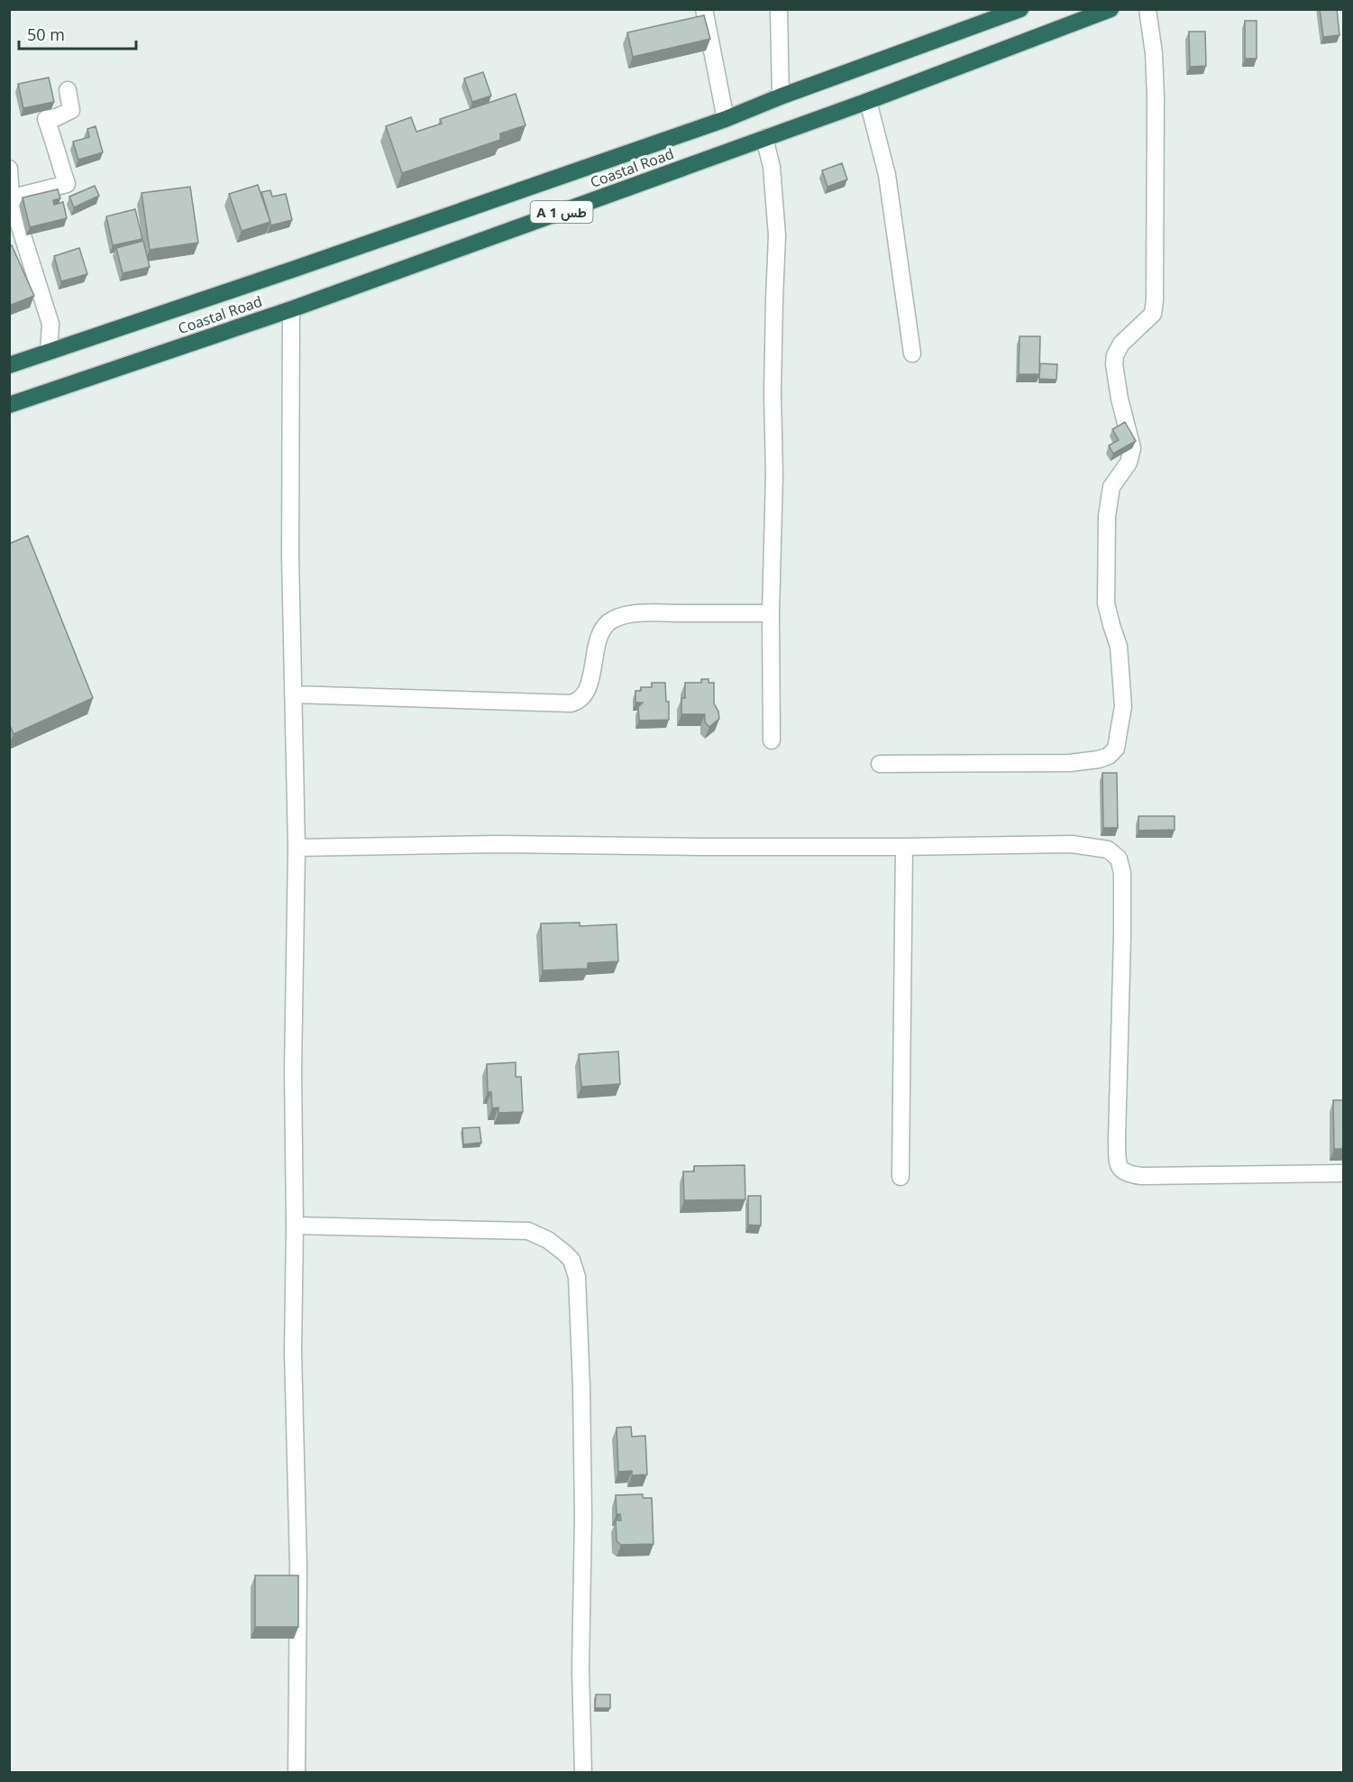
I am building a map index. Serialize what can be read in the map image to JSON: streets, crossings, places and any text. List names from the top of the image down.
{
  "streets": {
    "highway": ["Coastal Road", "A 1 طس"]
  },
  "scale_bar": "50 m"
}
